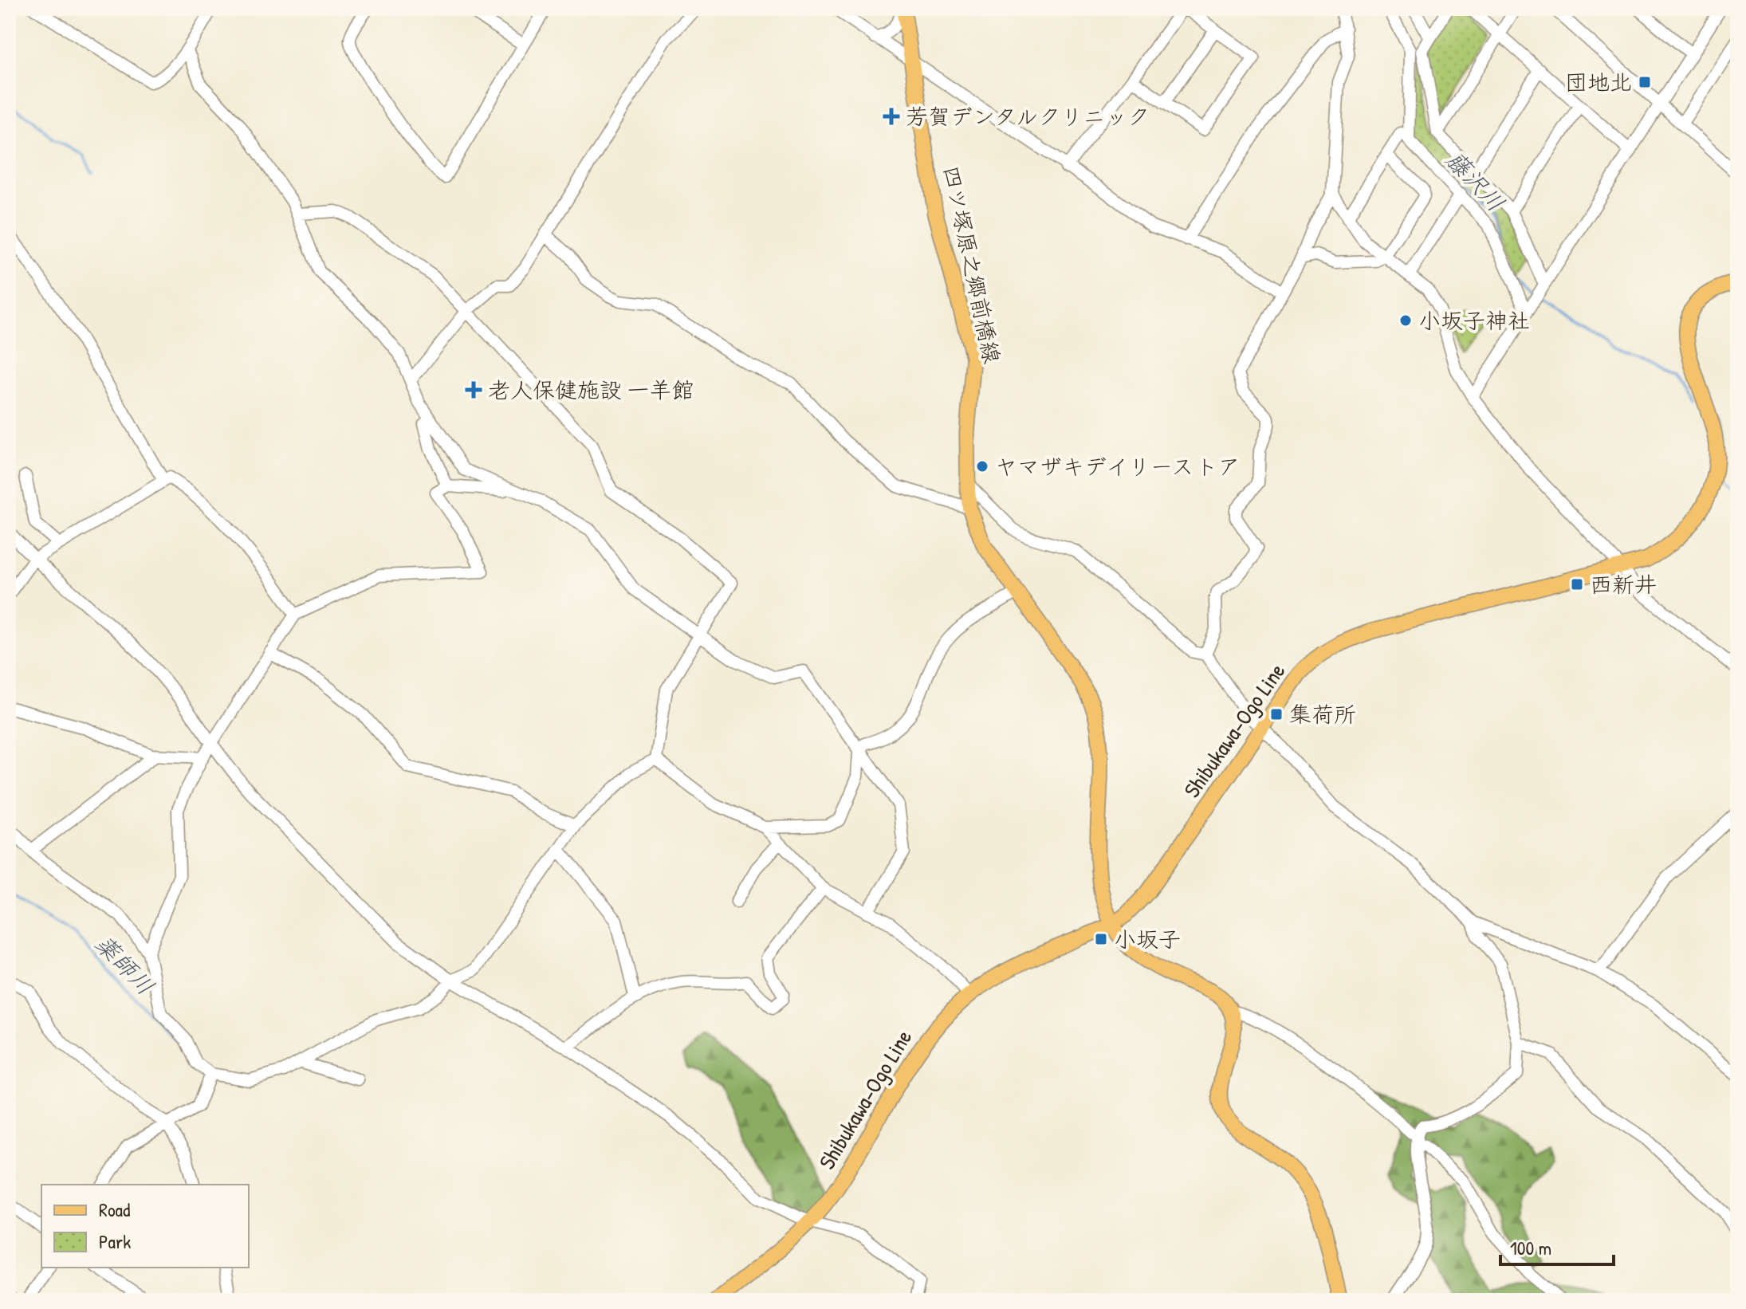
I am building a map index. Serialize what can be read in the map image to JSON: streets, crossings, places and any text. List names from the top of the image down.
{
  "streets": {
    "main road": ["四ツ塚原之郷前橋線", "Shibukawa-Ogo Line"]
  },
  "crossings": [
    ["四ツ塚原之郷前橋線", "Shibukawa-Ogo Line"]
  ],
  "water": ["藤沢川", "薬師川"],
  "places": {
    "transit": [
      "団地北",
      "西新井",
      "集荷所",
      "小坂子"
    ],
    "health": ["芳賀デンタルクリニック", "老人保健施設 一羊館"],
    "other": ["小坂子神社", "ヤマザキデイリーストア"]
  },
  "legend": ["Road", "Park"],
  "scale_bar": "100 m"
}
